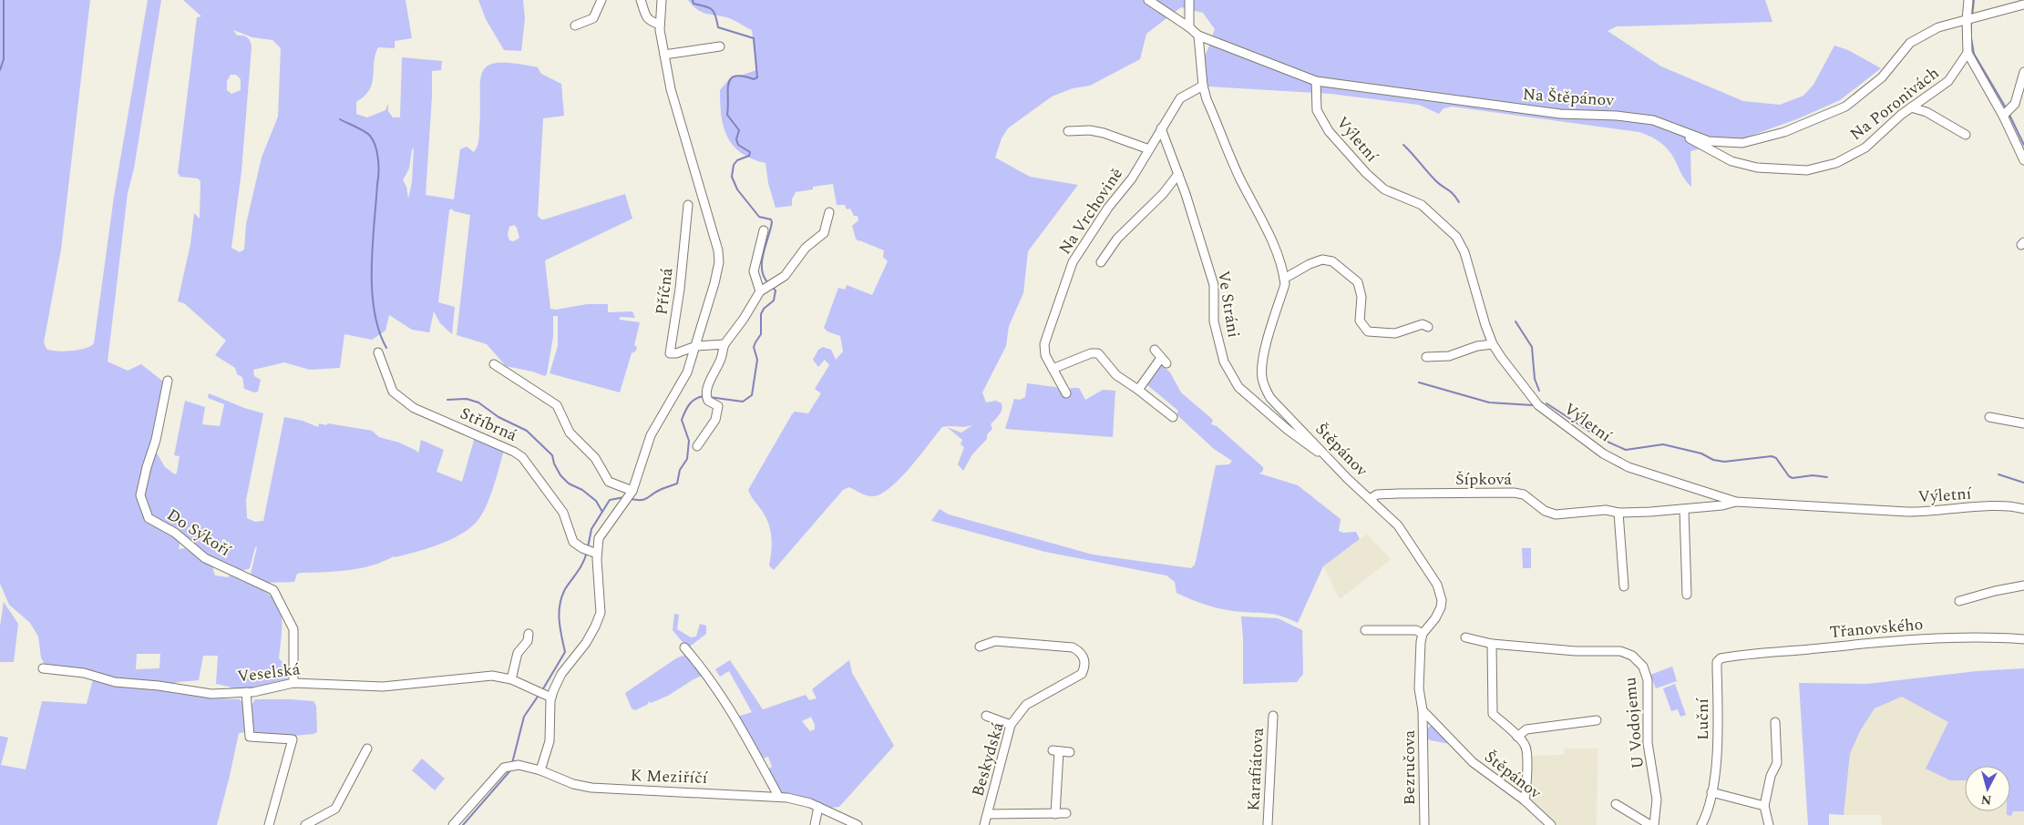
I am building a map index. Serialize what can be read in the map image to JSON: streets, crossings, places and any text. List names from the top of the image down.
{
  "streets": {
    "street": [
      "Na Štěpánov",
      "Na Poronivách",
      "Výletní",
      "Na Vrchovině",
      "Příčná",
      "Ve Stráni",
      "Stříbrná",
      "Štěpánov",
      "Šípková",
      "Do Sýkoří",
      "Třanovského",
      "Veselská",
      "Luční",
      "U Vodojemu",
      "Beskydská",
      "Bezručova",
      "Karafiátova",
      "K Meziříčí"
    ]
  },
  "crossings": [
    ["Na Štěpánov", "Na Poronivách"],
    ["Na Štěpánov", "Výletní"],
    ["Na Štěpánov", "Štěpánov"],
    ["Výletní", "Šípková"],
    ["Na Vrchovině", "Ve Stráni"],
    ["Na Vrchovině", "Štěpánov"],
    ["Ve Stráni", "Štěpánov"],
    ["Štěpánov", "Šípková"],
    ["Štěpánov", "Bezručova"],
    ["Do Sýkoří", "Veselská"],
    ["Třanovského", "Luční"]
  ],
  "north": "bottom"
}
